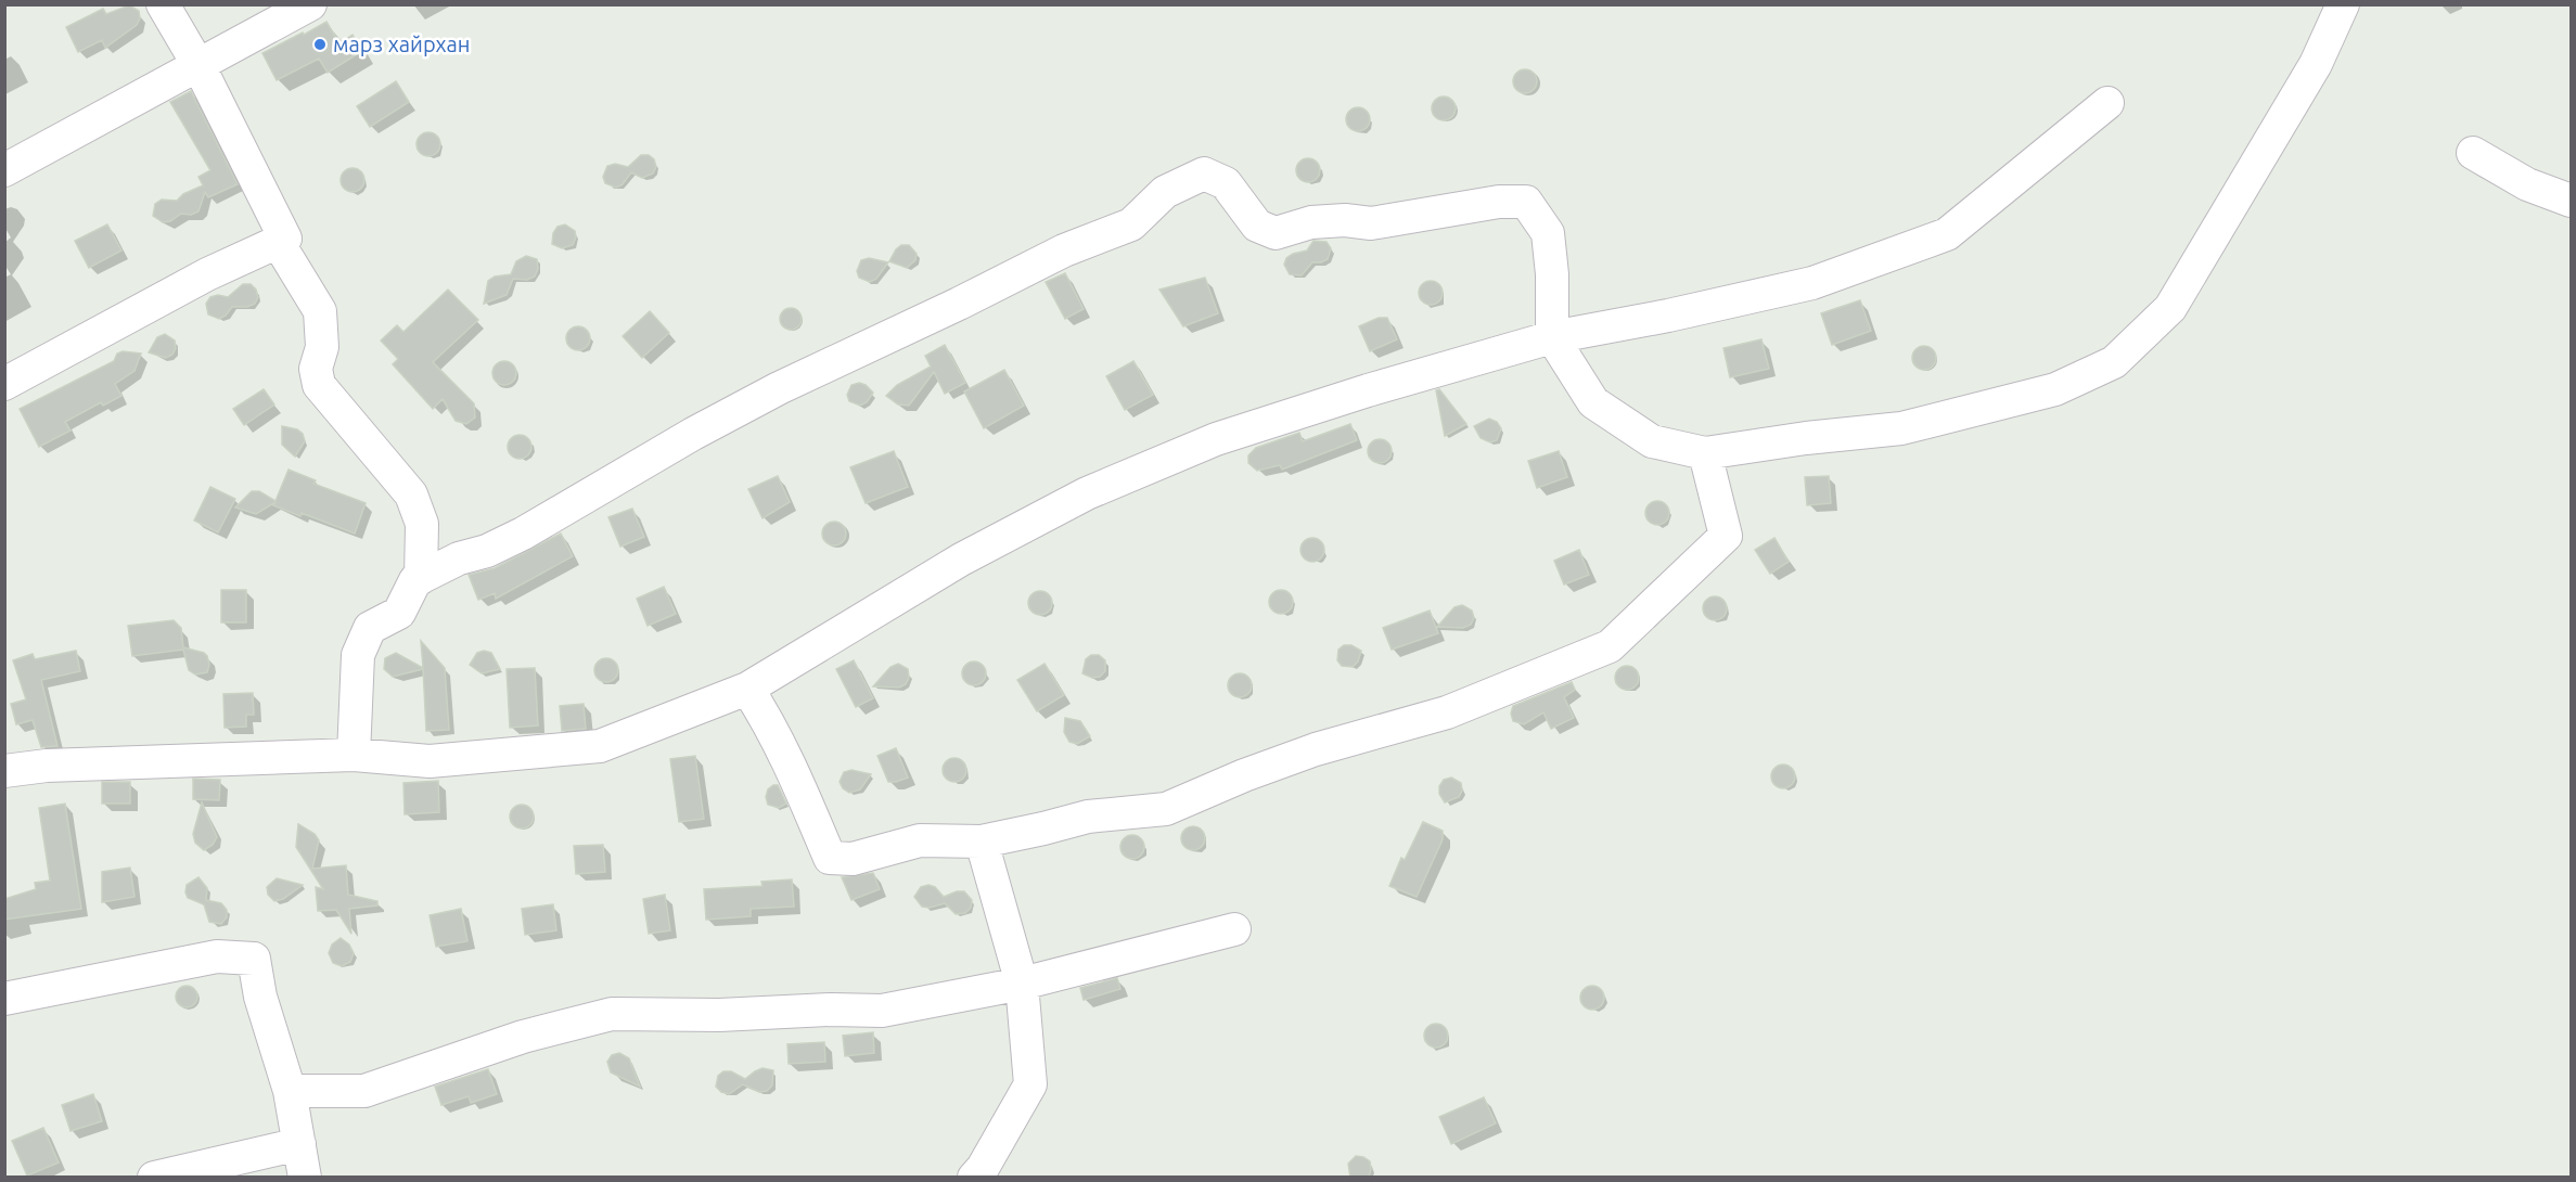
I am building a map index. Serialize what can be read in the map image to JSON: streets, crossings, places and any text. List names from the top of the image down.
{
  "places": ["марз хайрхан"]
}
